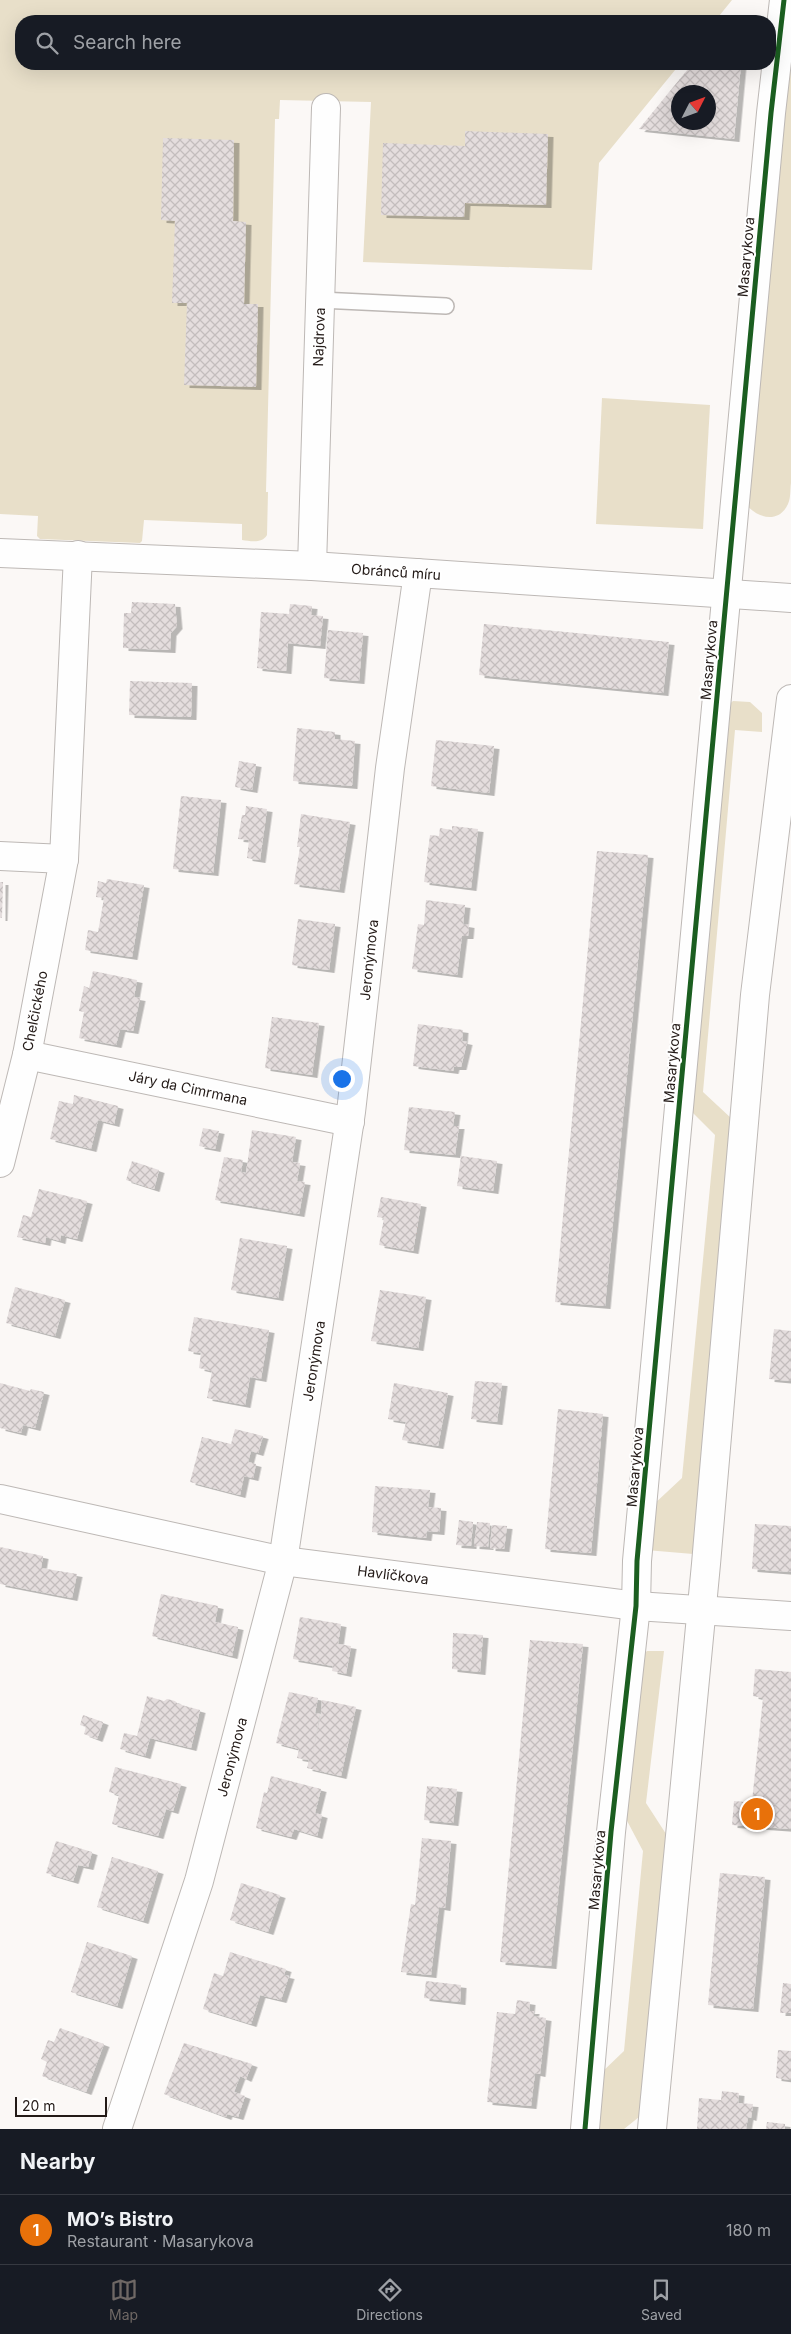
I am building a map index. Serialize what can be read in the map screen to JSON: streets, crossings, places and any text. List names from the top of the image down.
{
  "streets": {
    "street": [
      "Masarykova",
      "Najdrova",
      "Obránců míru",
      "Jeronýmova",
      "Chelčického",
      "Járy da Cimrmana",
      "Havlíčkova"
    ]
  },
  "crossings": [
    ["Masarykova", "Obránců míru"],
    ["Masarykova", "Havlíčkova"],
    ["Najdrova", "Obránců míru"],
    ["Obránců míru", "Jeronýmova"],
    ["Obránců míru", "Chelčického"],
    ["Jeronýmova", "Járy da Cimrmana"],
    ["Jeronýmova", "Havlíčkova"],
    ["Chelčického", "Járy da Cimrmana"]
  ],
  "scale_bar": "20 m",
  "north": "top right",
  "page": {
    "search": "Search here",
    "pins": "1",
    "scale": "20 m",
    "heading": "Nearby",
    "list": [
      {
        "mark": "1",
        "name": "MO’s Bistro",
        "note": "Restaurant · Masarykova",
        "value": "180 m"
      }
    ],
    "nav": ["Map", "Directions", "Saved"]
  }
}
